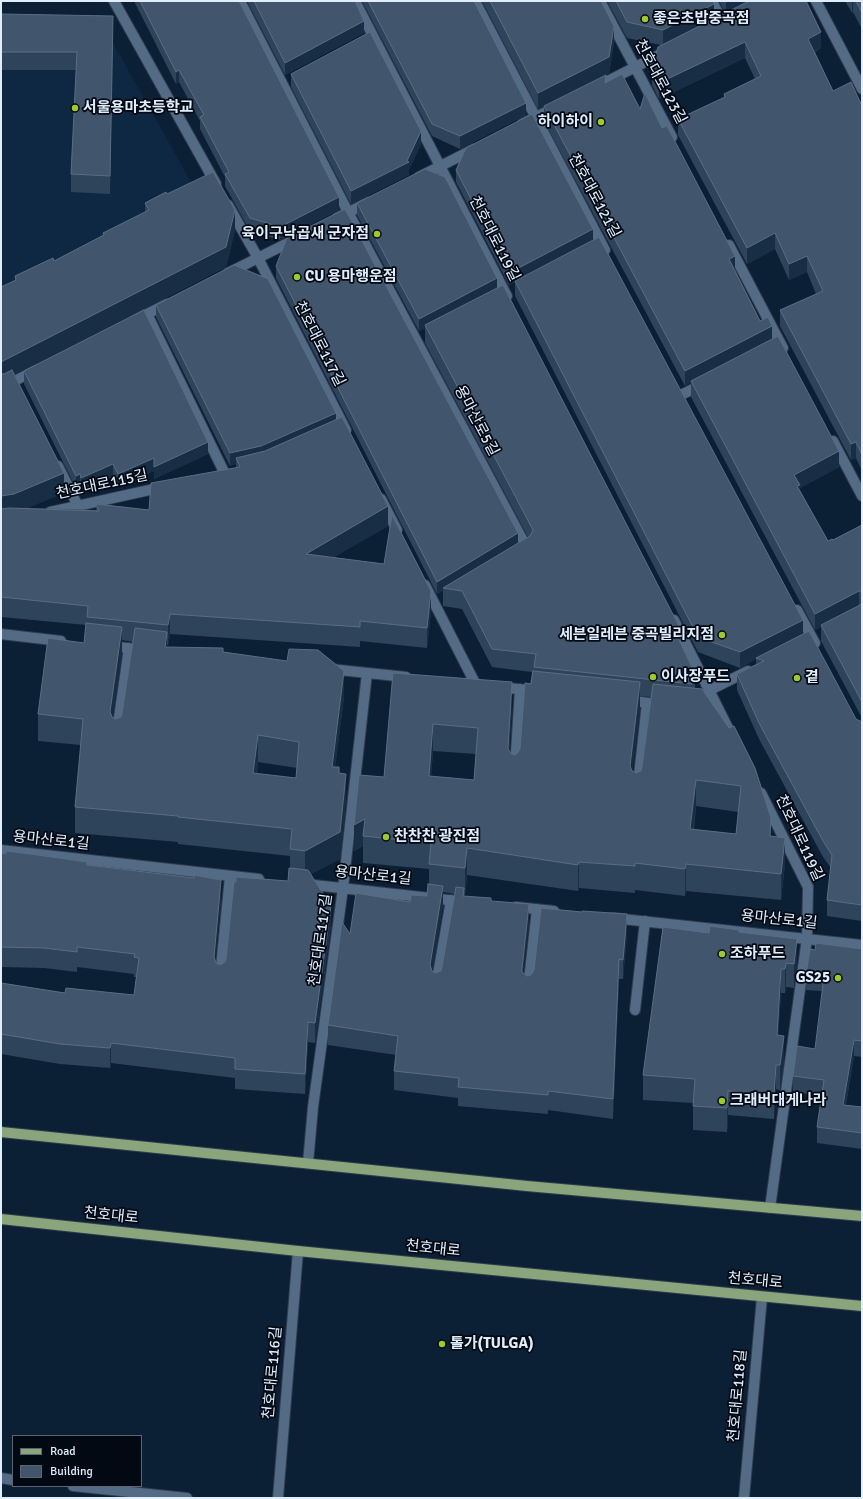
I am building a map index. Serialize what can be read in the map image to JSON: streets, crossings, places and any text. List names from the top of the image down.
{
  "streets": {
    "main road": ["천호대로"],
    "street": [
      "천호대로123길",
      "천호대로121길",
      "천호대로119길",
      "천호대로117길",
      "용마산로5길",
      "천호대로115길",
      "용마산로1길",
      "천호대로116길",
      "천호대로118길"
    ]
  },
  "crossings": [
    ["천호대로119길", "용마산로1길"],
    ["천호대로117길", "용마산로1길"],
    ["천호대로", "천호대로116길"],
    ["천호대로", "천호대로118길"]
  ],
  "places": [
    "좋은초밥중곡점",
    "서울용마초등학교",
    "하이하이",
    "육이구낙곱새 군자점",
    "CU 용마행운점",
    "세븐일레븐 중곡빌리지점",
    "이사장푸드",
    "곁",
    "찬찬찬 광진점",
    "조하푸드",
    "GS25",
    "크래버대게나라",
    "톨가(TULGA)"
  ],
  "legend": ["Road", "Building"]
}
